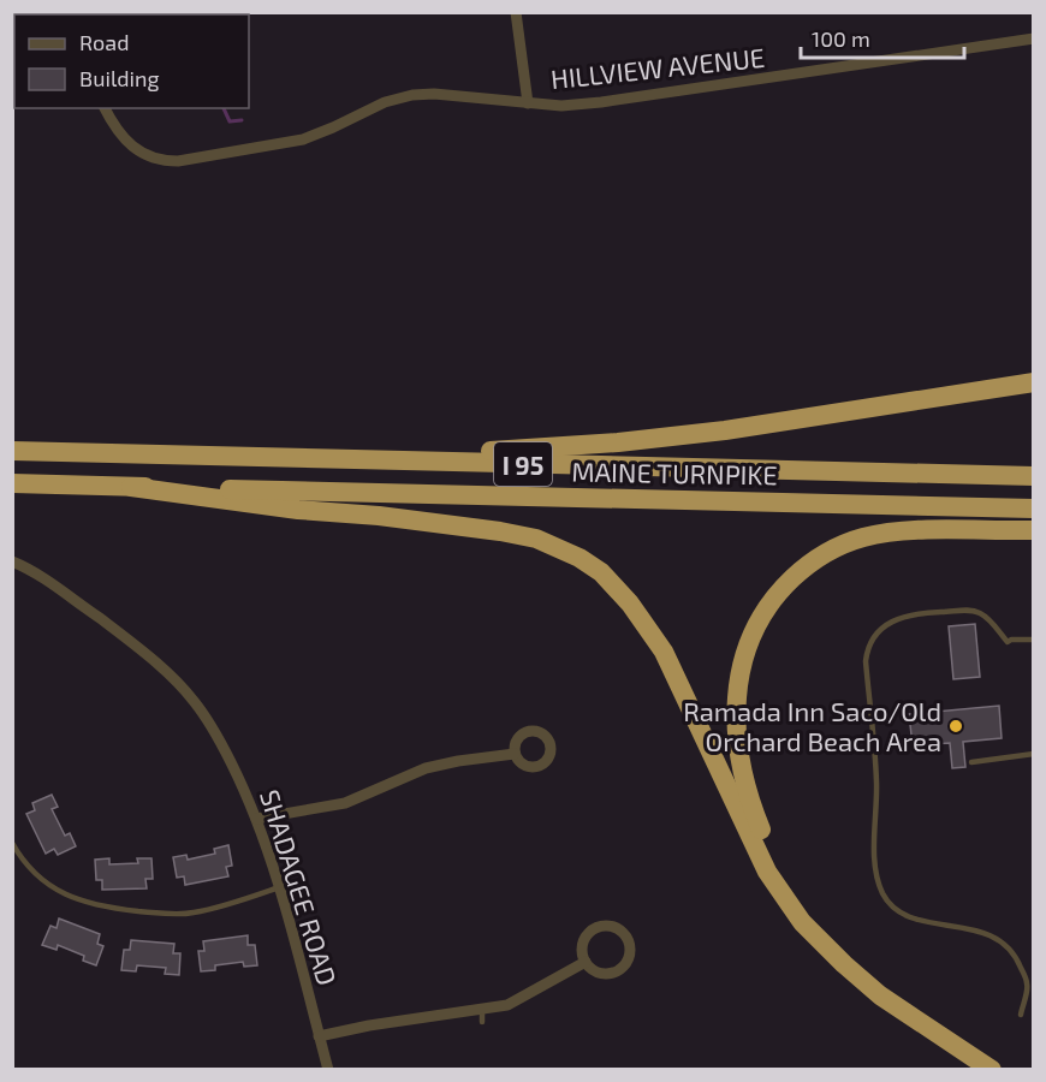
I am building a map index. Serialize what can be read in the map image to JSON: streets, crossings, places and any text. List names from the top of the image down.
{
  "streets": {
    "highway": ["I 95", "MAINE TURNPIKE"],
    "street": ["HILLVIEW AVENUE", "SHADAGEE ROAD"]
  },
  "places": ["Ramada Inn Saco/Old Orchard Beach Area"],
  "legend": ["Road", "Building"],
  "scale_bar": "100 m"
}
